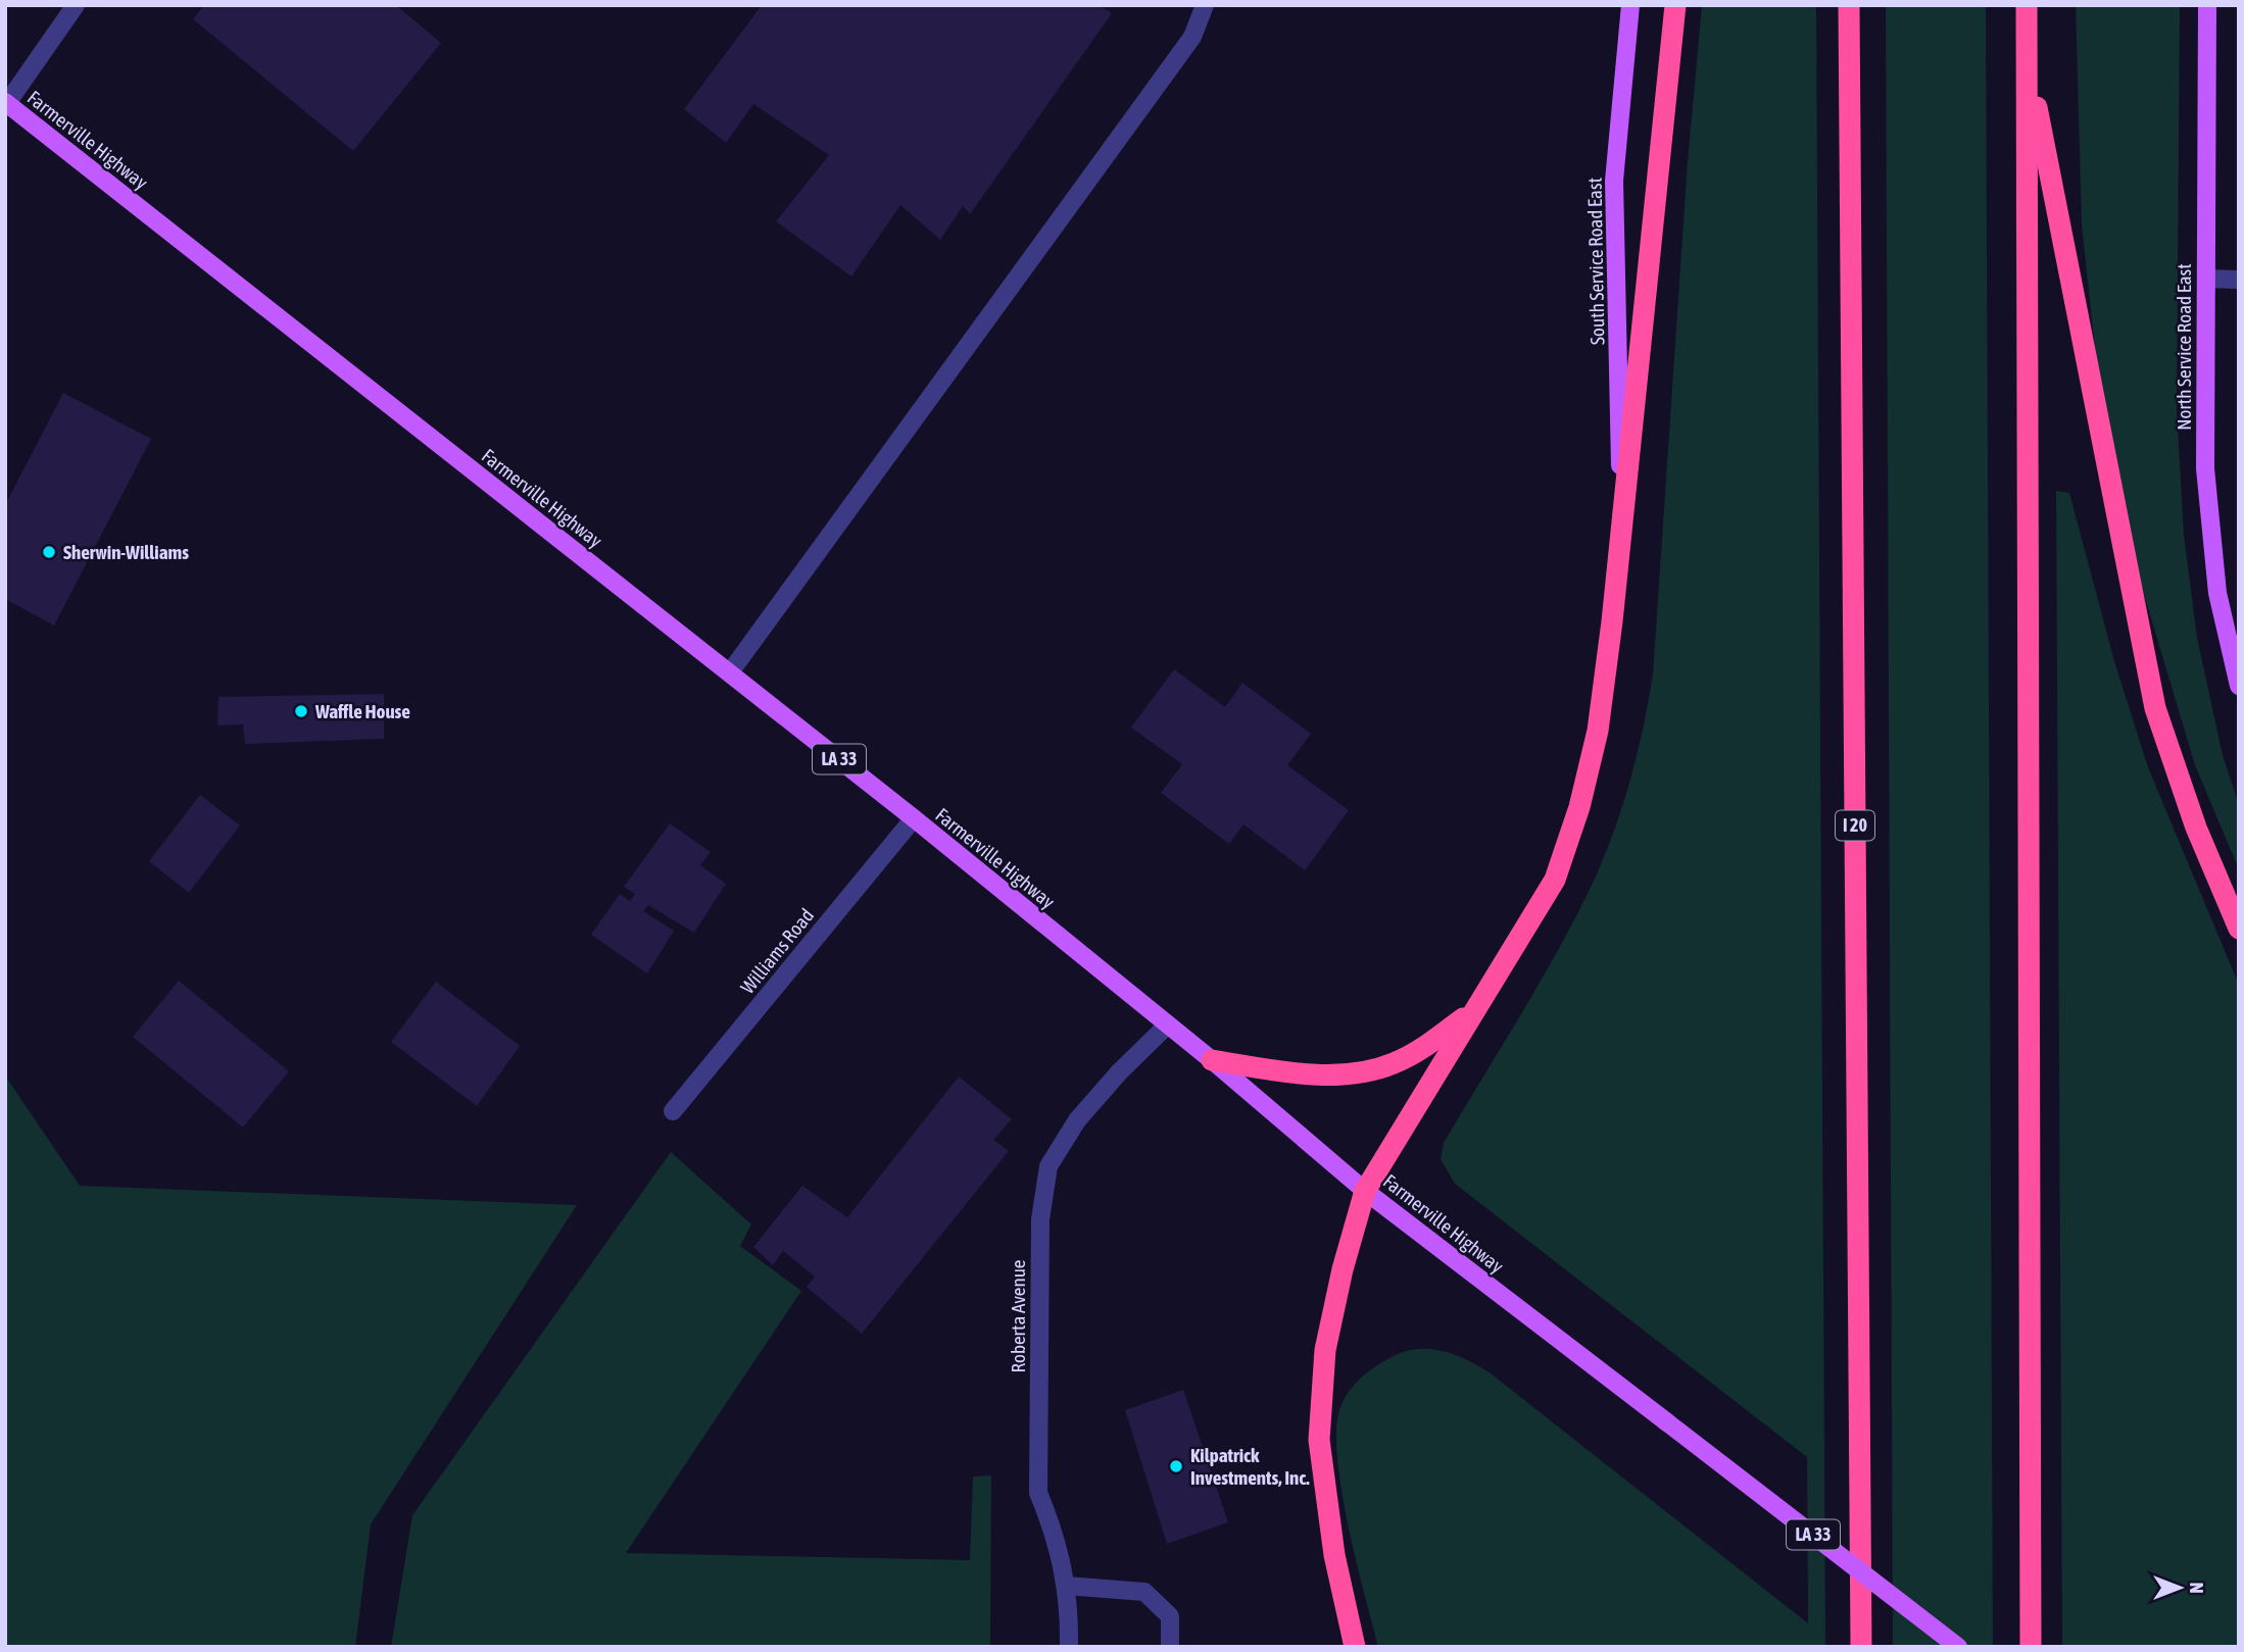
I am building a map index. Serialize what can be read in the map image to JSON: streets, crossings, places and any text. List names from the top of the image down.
{
  "streets": {
    "highway": ["I 20"],
    "main road": [
      "Farmerville Highway",
      "South Service Road East",
      "North Service Road East",
      "LA 33"
    ],
    "street": ["Williams Road", "Roberta Avenue"]
  },
  "crossings": [
    ["Farmerville Highway", "Williams Road"],
    ["Farmerville Highway", "Roberta Avenue"]
  ],
  "places": ["Sherwin-Williams", "Waffle House", "Kilpatrick Investments, Inc."],
  "north": "right"
}
